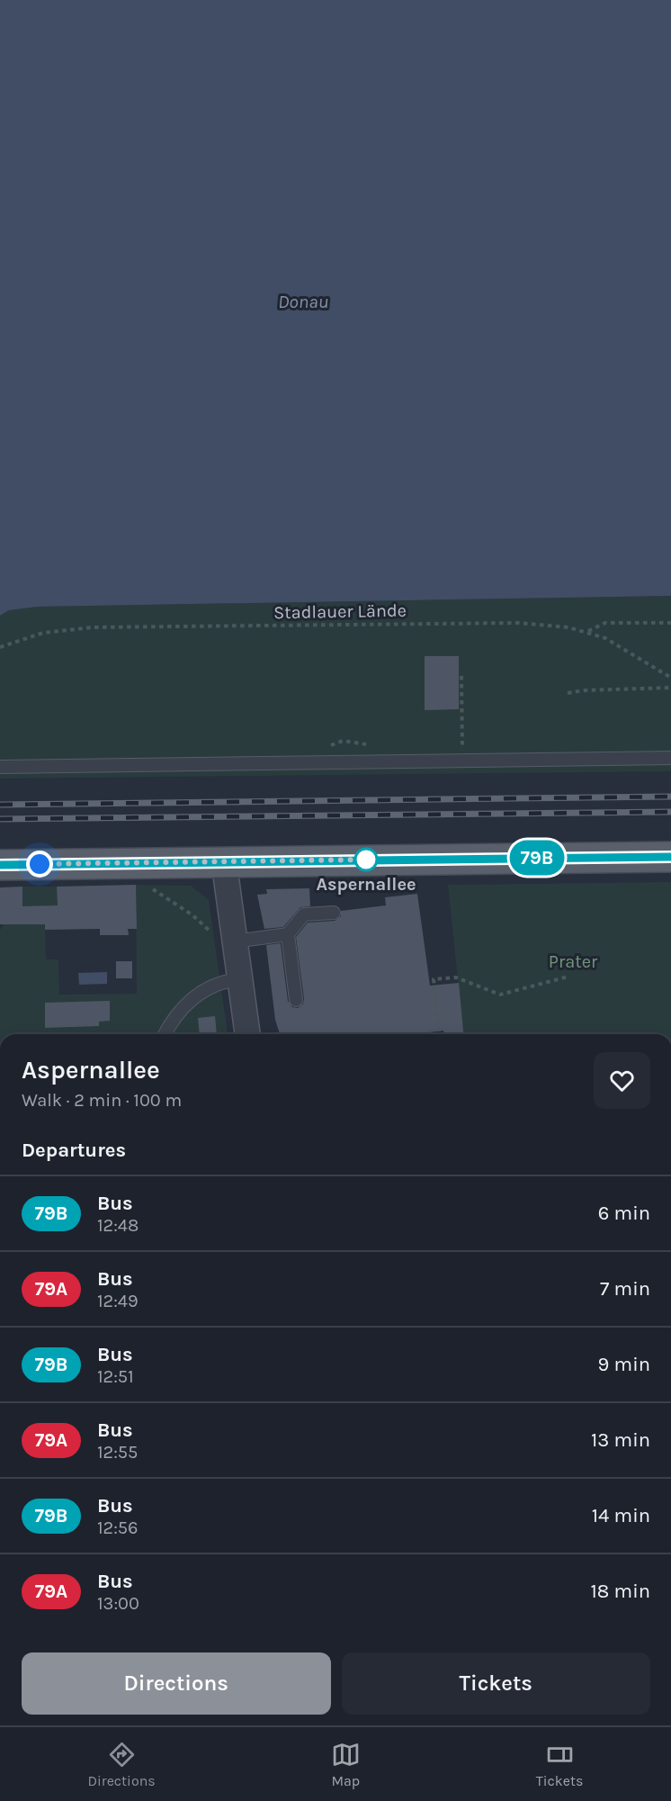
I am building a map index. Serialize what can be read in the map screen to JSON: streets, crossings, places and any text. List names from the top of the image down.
{
  "streets": {
    "path": ["Stadlauer Lände"]
  },
  "water": ["Donau"],
  "parks": ["Prater"],
  "places": ["Aspernallee"],
  "lines": ["bus line 79B"],
  "page": {
    "on_map": "79B",
    "heading": [
      ["Aspernallee", "Walk · 2 min · 100 m"],
      "Departures"
    ],
    "list": [
      {
        "mark": "79B",
        "name": "Bus",
        "note": "12:48",
        "value": "6 min"
      },
      {
        "mark": "79A",
        "name": "Bus",
        "note": "12:49",
        "value": "7 min"
      },
      {
        "mark": "79B",
        "name": "Bus",
        "note": "12:51",
        "value": "9 min"
      },
      {
        "mark": "79A",
        "name": "Bus",
        "note": "12:55",
        "value": "13 min"
      },
      {
        "mark": "79B",
        "name": "Bus",
        "note": "12:56",
        "value": "14 min"
      },
      {
        "mark": "79A",
        "name": "Bus",
        "note": "13:00",
        "value": "18 min"
      }
    ],
    "buttons": ["Directions", "Tickets"],
    "tabs": ["Directions", "Map", "Tickets"]
  }
}
